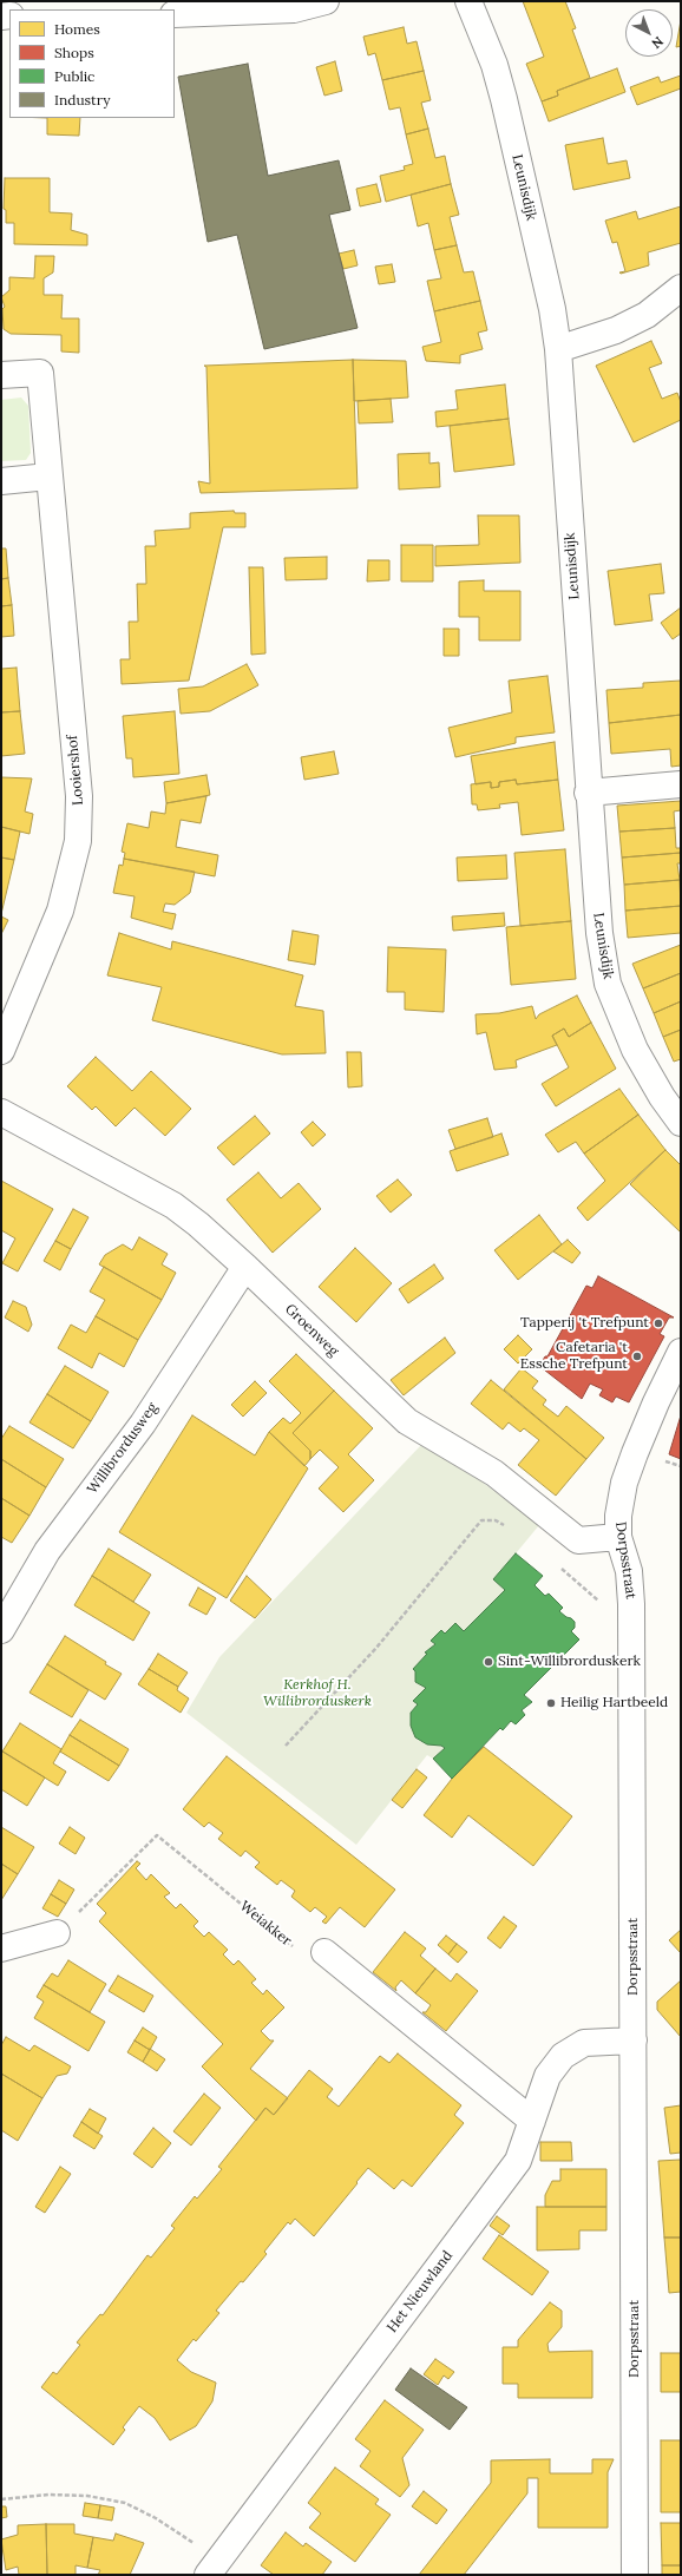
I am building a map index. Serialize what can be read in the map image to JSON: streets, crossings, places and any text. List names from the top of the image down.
{
  "streets": {
    "street": [
      "Leunisdijk",
      "Looiershof",
      "Groenweg",
      "Willibrordusweg",
      "Dorpsstraat",
      "Het Nieuwland"
    ],
    "path": ["Weiakker"]
  },
  "crossings": [
    ["Groenweg", "Willibrordusweg"],
    ["Groenweg", "Dorpsstraat"],
    ["Dorpsstraat", "Het Nieuwland"]
  ],
  "parks": ["Kerkhof H. Willibrorduskerk"],
  "places": [
    "Tapperij 't Trefpunt",
    "Cafetaria 't Essche Trefpunt",
    "Sint-Willibrorduskerk",
    "Heilig Hartbeeld"
  ],
  "legend": [
    "Homes",
    "Shops",
    "Public",
    "Industry"
  ],
  "north": "bottom right"
}
